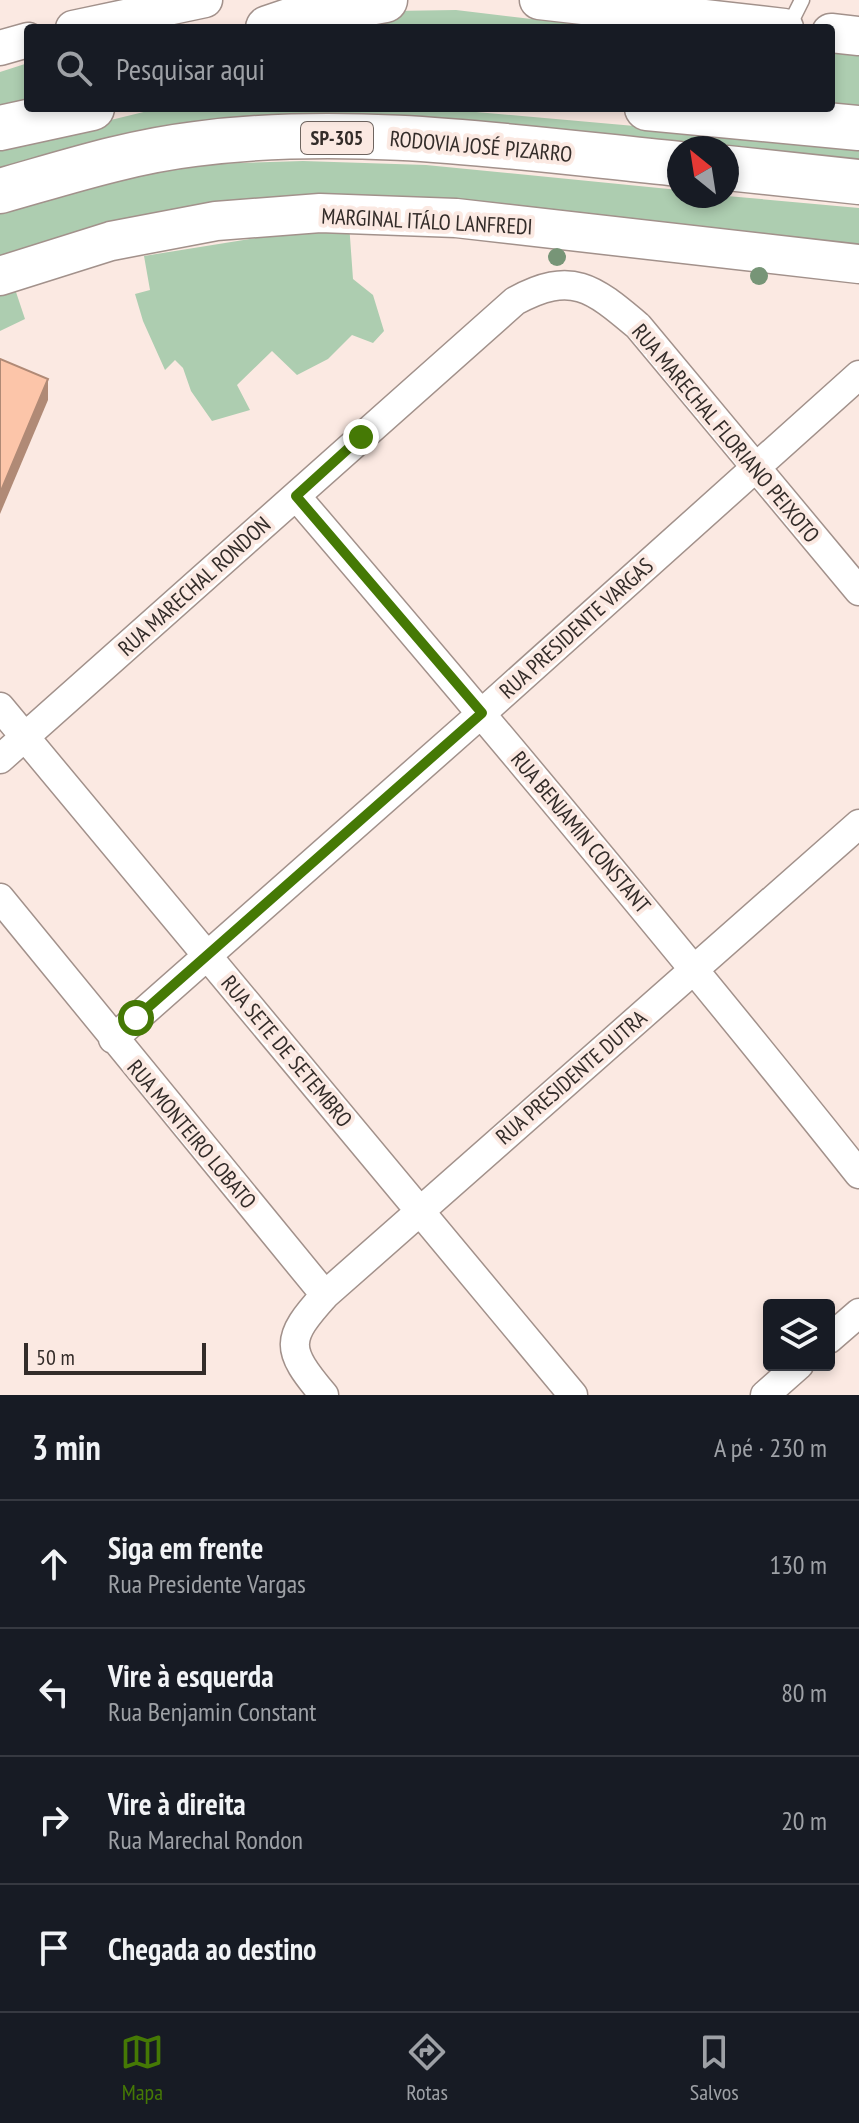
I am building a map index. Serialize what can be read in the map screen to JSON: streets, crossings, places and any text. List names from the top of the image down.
{
  "streets": {
    "main road": ["SP-305", "RODOVIA JOSÉ PIZARRO", "MARGINAL ITÁLO LANFREDI"],
    "street": [
      "RUA MARECHAL FLORIANO PEIXOTO",
      "RUA MARECHAL RONDON",
      "RUA PRESIDENTE VARGAS",
      "RUA BENJAMIN CONSTANT",
      "RUA SETE DE SETEMBRO",
      "RUA PRESIDENTE DUTRA",
      "RUA MONTEIRO LOBATO"
    ]
  },
  "crossings": [
    ["RUA MARECHAL FLORIANO PEIXOTO", "RUA MARECHAL RONDON"],
    ["RUA MARECHAL FLORIANO PEIXOTO", "RUA PRESIDENTE VARGAS"],
    ["RUA MARECHAL RONDON", "RUA BENJAMIN CONSTANT"],
    ["RUA MARECHAL RONDON", "RUA SETE DE SETEMBRO"],
    ["RUA PRESIDENTE VARGAS", "RUA BENJAMIN CONSTANT"],
    ["RUA PRESIDENTE VARGAS", "RUA SETE DE SETEMBRO"],
    ["RUA PRESIDENTE VARGAS", "RUA MONTEIRO LOBATO"],
    ["RUA BENJAMIN CONSTANT", "RUA PRESIDENTE DUTRA"],
    ["RUA SETE DE SETEMBRO", "RUA PRESIDENTE DUTRA"],
    ["RUA PRESIDENTE DUTRA", "RUA MONTEIRO LOBATO"]
  ],
  "scale_bar": "50 m",
  "north": "top left",
  "page": {
    "search": "Pesquisar aqui",
    "scale": "50 m",
    "heading": ["3 min", "A pé · 230 m"],
    "list": [
      ["Siga em frente", "Rua Presidente Vargas", "130 m"],
      ["Vire à esquerda", "Rua Benjamin Constant", "80 m"],
      ["Vire à direita", "Rua Marechal Rondon", "20 m"],
      "Chegada ao destino"
    ],
    "nav": ["Mapa", "Rotas", "Salvos"]
  }
}
